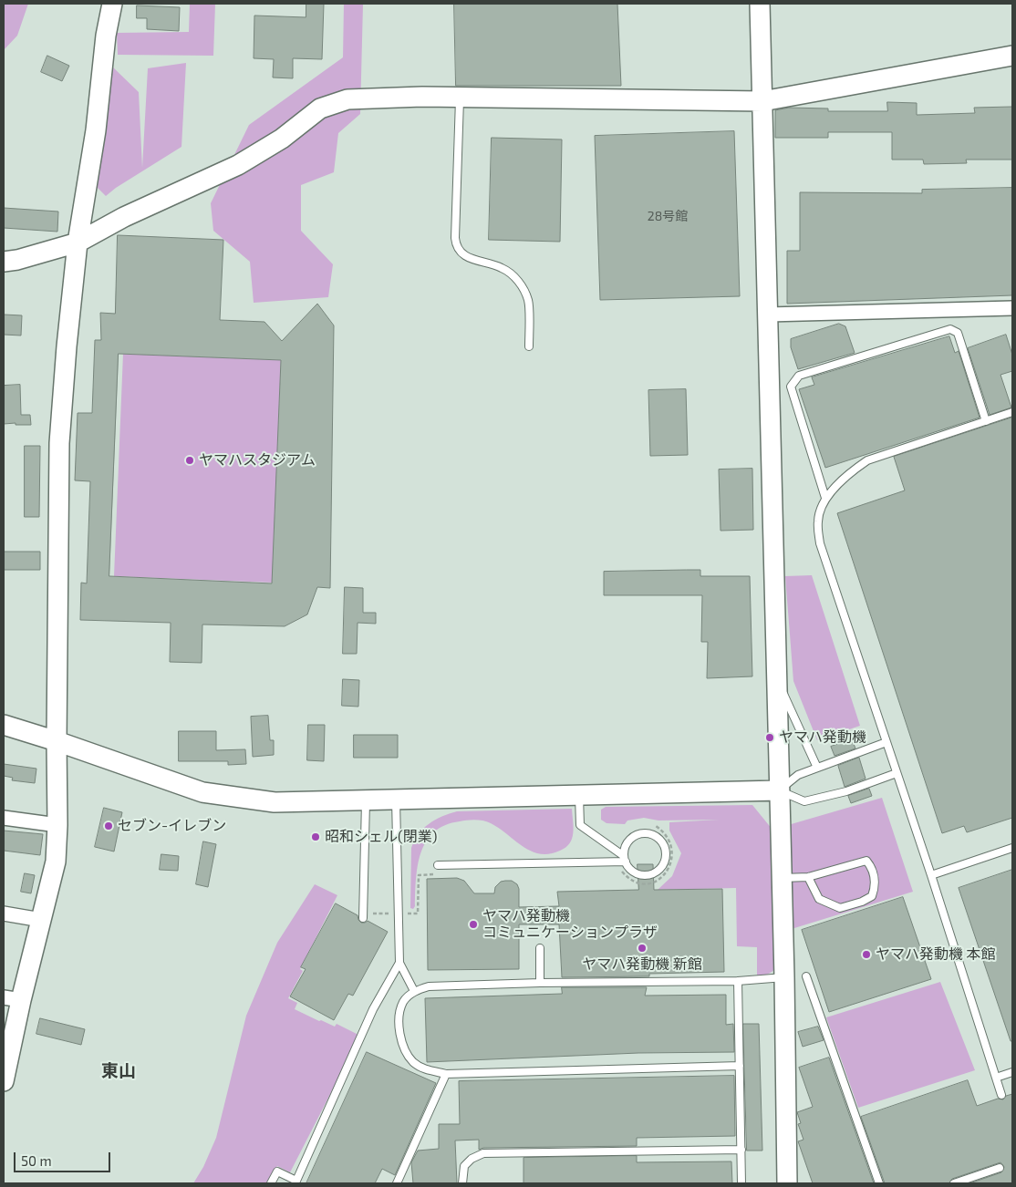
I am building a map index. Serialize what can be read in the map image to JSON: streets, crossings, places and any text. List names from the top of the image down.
{
  "districts": ["東山"],
  "places": [
    "ヤマハスタジアム",
    "ヤマハ発動機",
    "セブン-イレブン",
    "昭和シェル(閉業)",
    "ヤマハ発動機 コミュニケーションプラザ",
    "ヤマハ発動機 新館",
    "ヤマハ発動機 本館"
  ],
  "house_numbers": ["28号館"],
  "scale_bar": "50 m"
}
